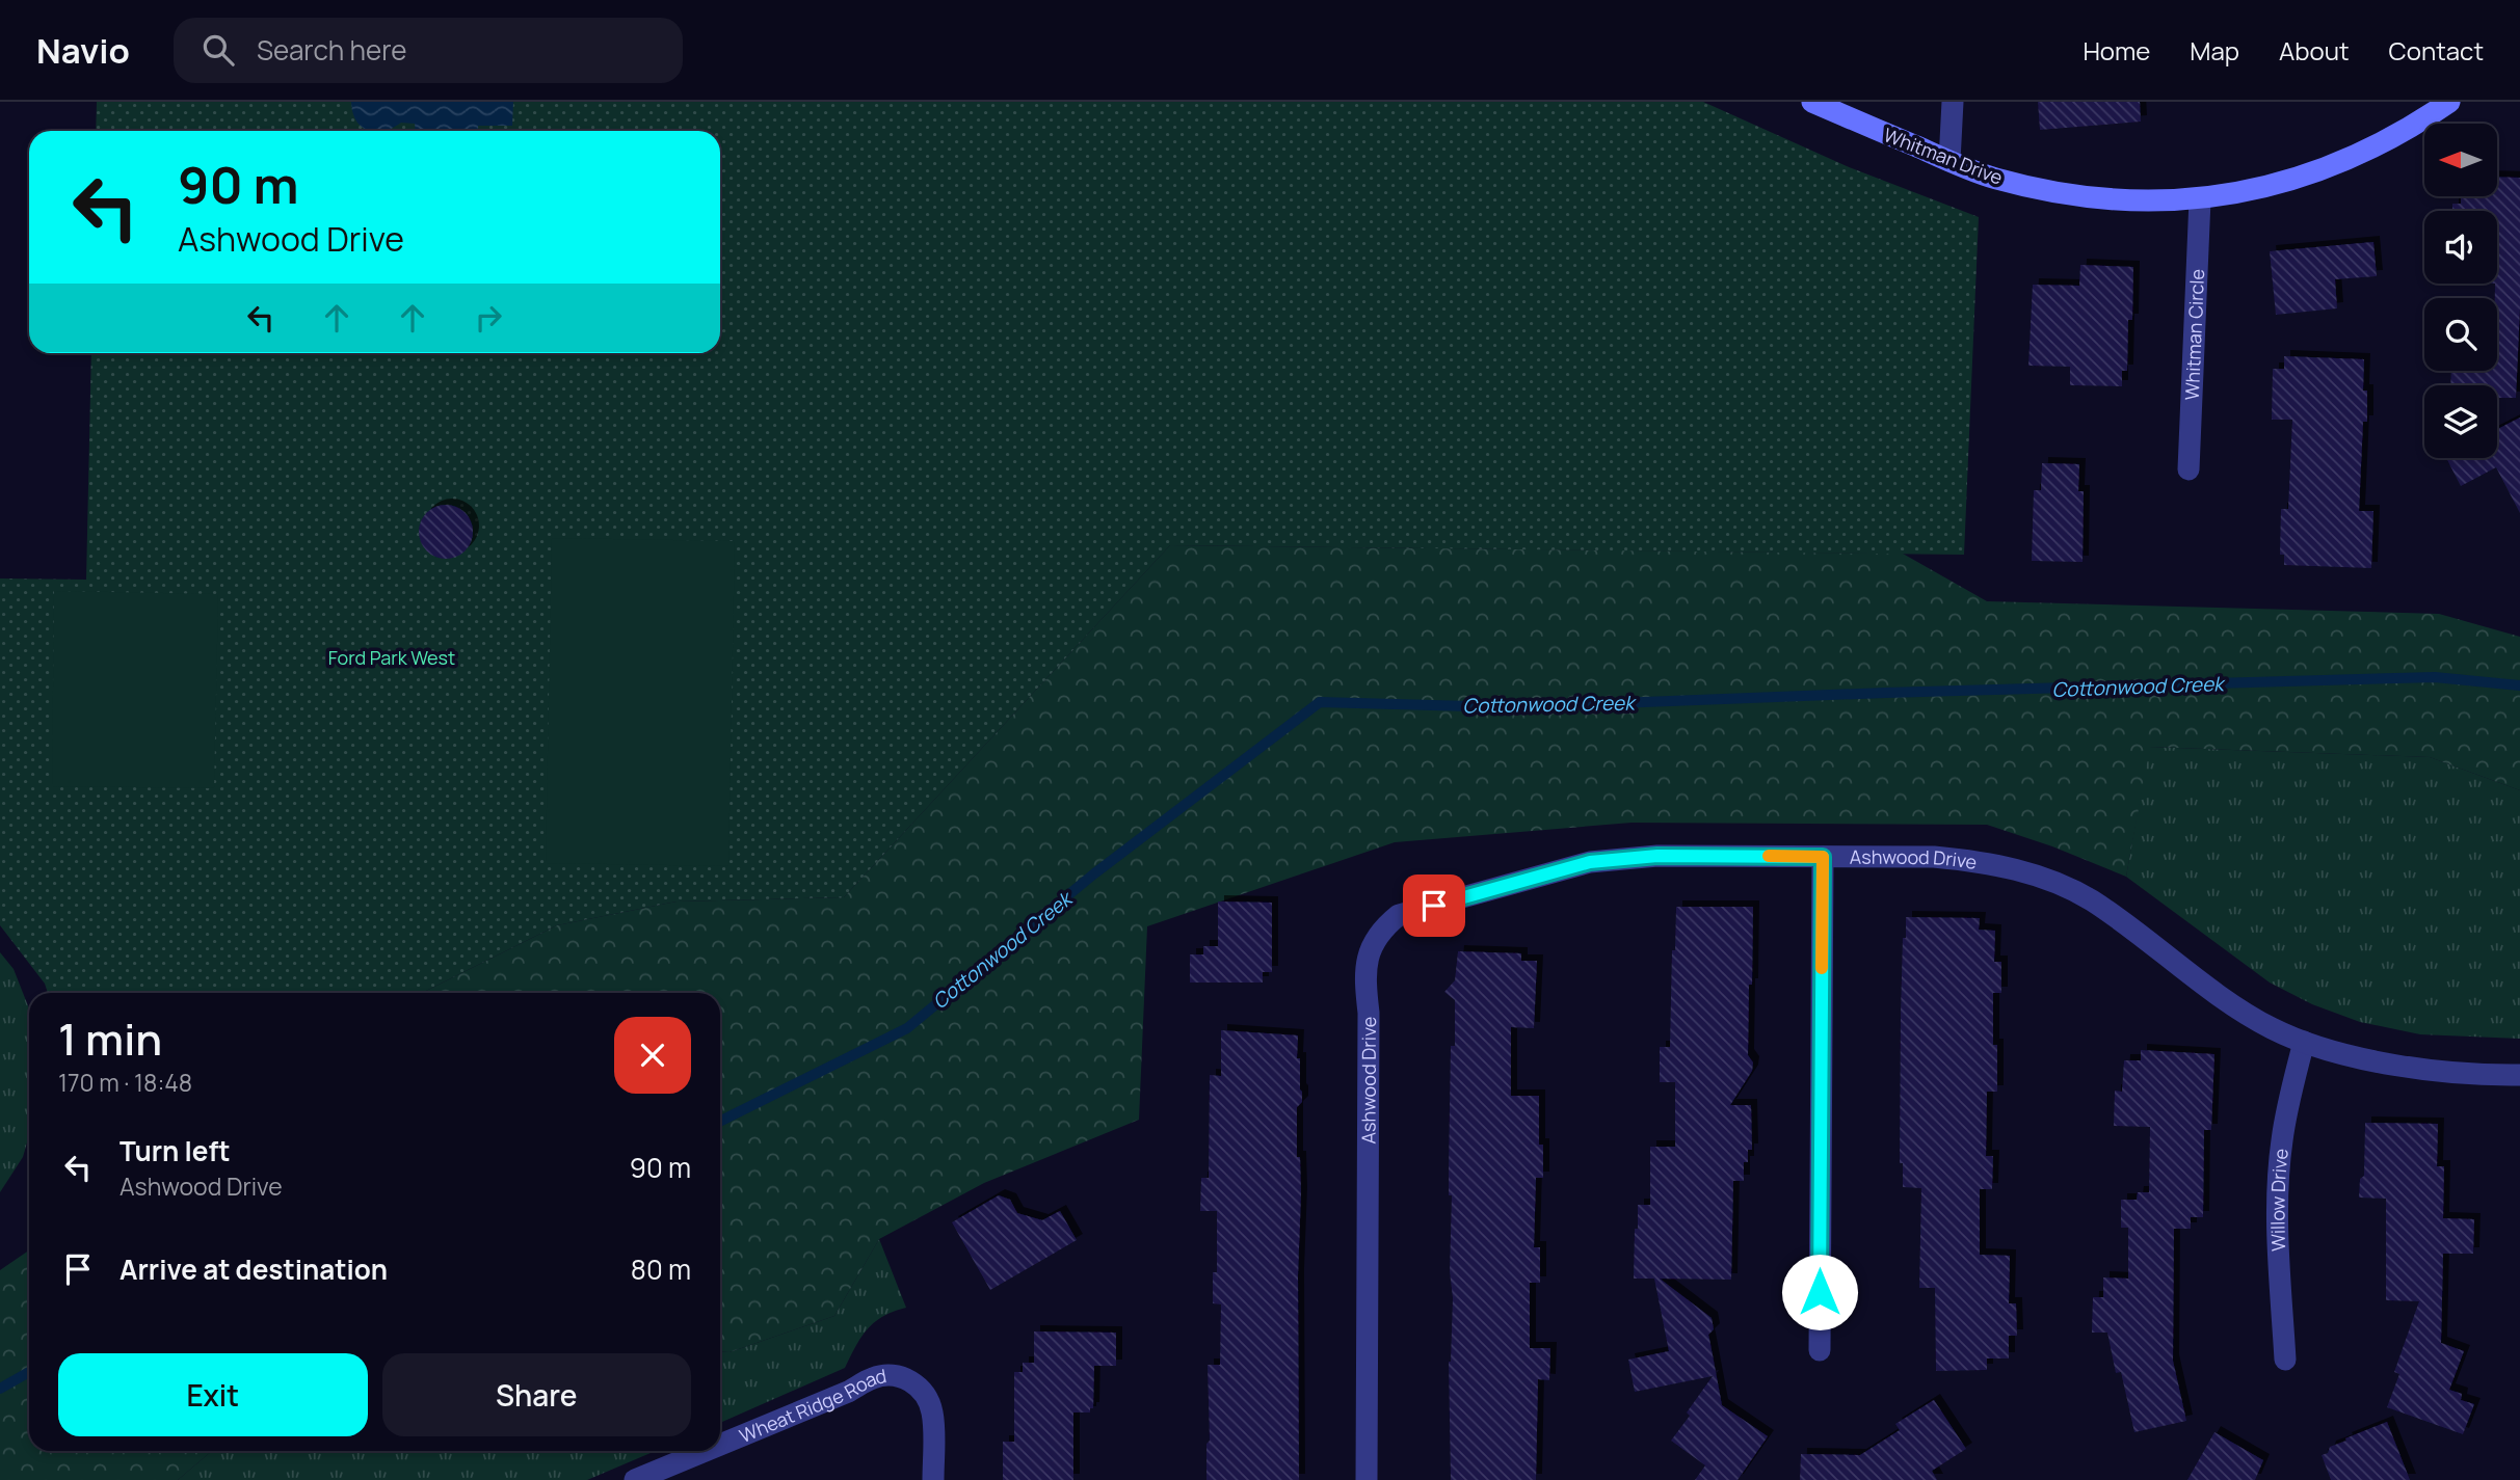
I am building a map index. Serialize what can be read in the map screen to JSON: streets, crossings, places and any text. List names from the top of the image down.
{
  "streets": {
    "street": [
      "Whitman Drive",
      "Whitman Circle",
      "Ashwood Drive",
      "Willow Drive",
      "Wheat Ridge Road"
    ]
  },
  "crossings": [
    ["Whitman Drive", "Whitman Circle"],
    ["Ashwood Drive", "Willow Drive"]
  ],
  "water": ["Cottonwood Creek"],
  "parks": ["Ford Park West"],
  "north": "left",
  "page": {
    "header": "Navio",
    "search": "Search here",
    "nav": [
      "Home",
      "Map",
      "About",
      "Contact"
    ],
    "turn": ["90 m", "Ashwood Drive"],
    "heading": ["1 min", "170 m · 18:48"],
    "list": [
      {
        "name": "Turn left",
        "note": "Ashwood Drive",
        "value": "90 m"
      },
      {
        "name": "Arrive at destination",
        "value": "80 m"
      }
    ],
    "buttons": ["Exit", "Share"]
  }
}
